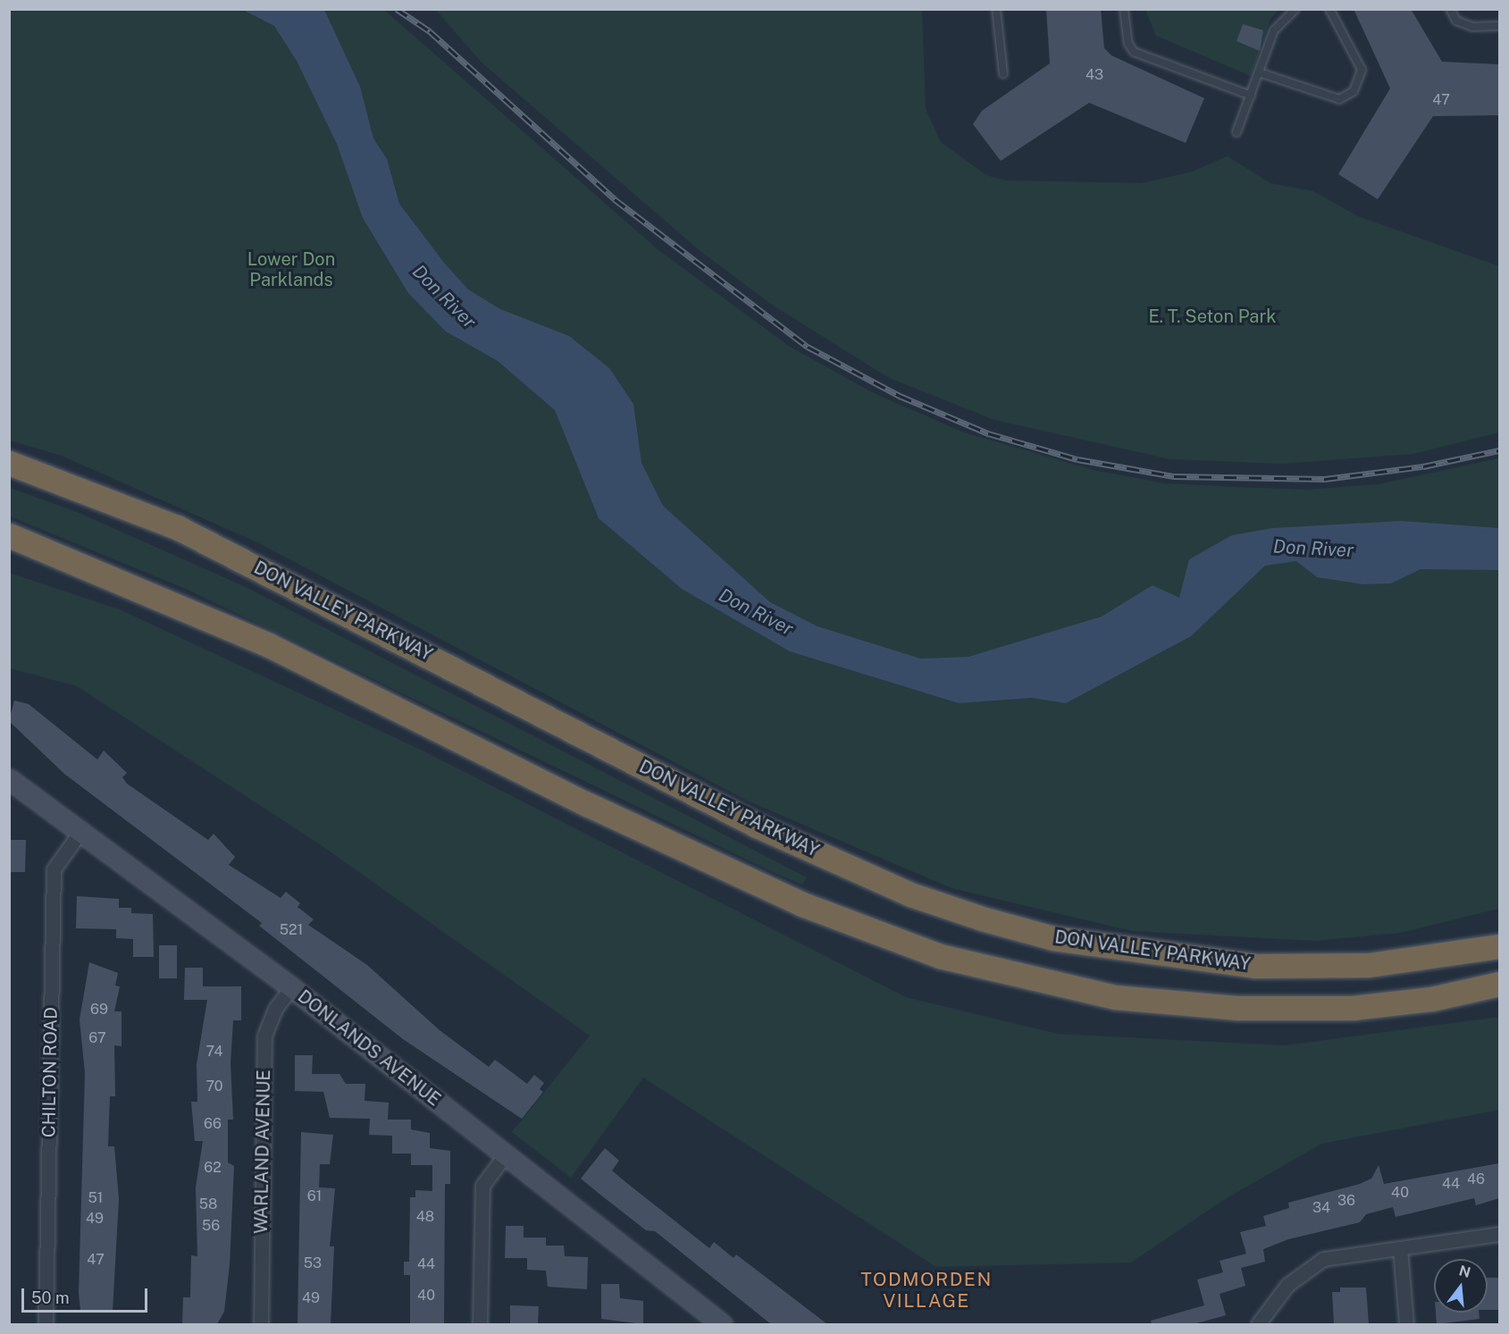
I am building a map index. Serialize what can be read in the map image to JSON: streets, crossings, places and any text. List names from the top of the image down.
{
  "streets": {
    "highway": ["DON VALLEY PARKWAY"],
    "street": ["DONLANDS AVENUE", "CHILTON ROAD", "WARLAND AVENUE"]
  },
  "crossings": [
    ["DONLANDS AVENUE", "CHILTON ROAD"],
    ["DONLANDS AVENUE", "WARLAND AVENUE"]
  ],
  "districts": ["TODMORDEN VILLAGE"],
  "water": ["Don River"],
  "parks": ["Lower Don Parklands", "E. T. Seton Park"],
  "house_numbers": [
    "43",
    "47",
    "521",
    "69",
    "67",
    "74",
    "70",
    "66",
    "62",
    "46",
    "44",
    "40",
    "61",
    "51",
    "36",
    "58",
    "34",
    "48",
    "49",
    "56",
    "47",
    "53",
    "44",
    "40",
    "49"
  ],
  "scale_bar": "50 m",
  "north": "top"
}
